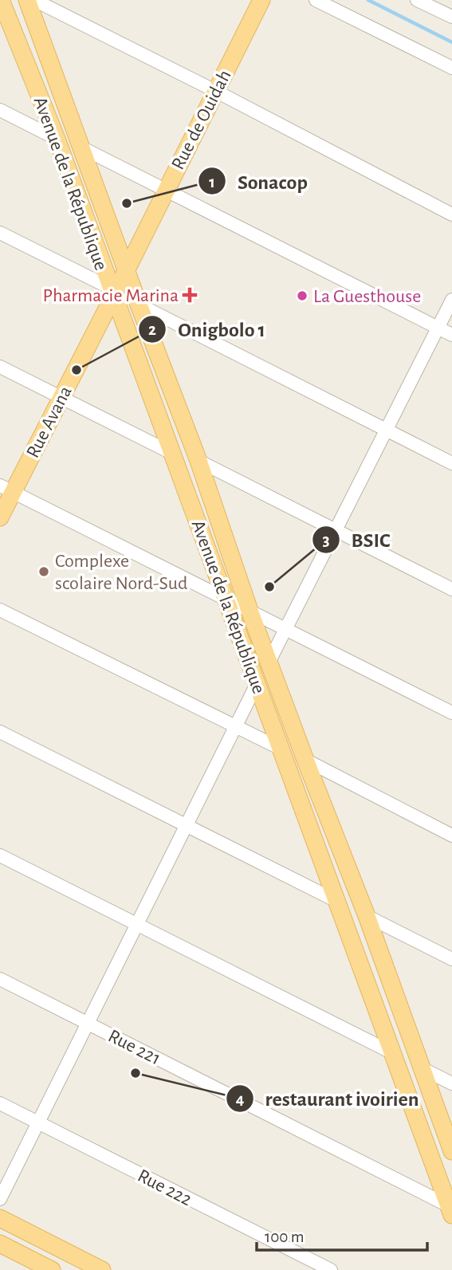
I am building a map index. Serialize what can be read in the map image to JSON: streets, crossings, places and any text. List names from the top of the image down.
{
  "streets": {
    "main road": ["Rue de Ouidah", "Avenue de la République", "Rue Avana"],
    "street": ["Rue 221", "Rue 222"]
  },
  "crossings": [
    ["Rue de Ouidah", "Avenue de la République"],
    ["Rue de Ouidah", "Rue Avana"],
    ["Avenue de la République", "Rue Avana"],
    ["Avenue de la République", "Rue 221"]
  ],
  "places": {
    "other": [
      "Sonacop",
      "La Guesthouse",
      "Onigbolo 1",
      "Complexe scolaire Nord-Sud",
      "BSIC",
      "restaurant ivoirien"
    ],
    "health": ["Pharmacie Marina"]
  },
  "scale_bar": "100 m"
}
